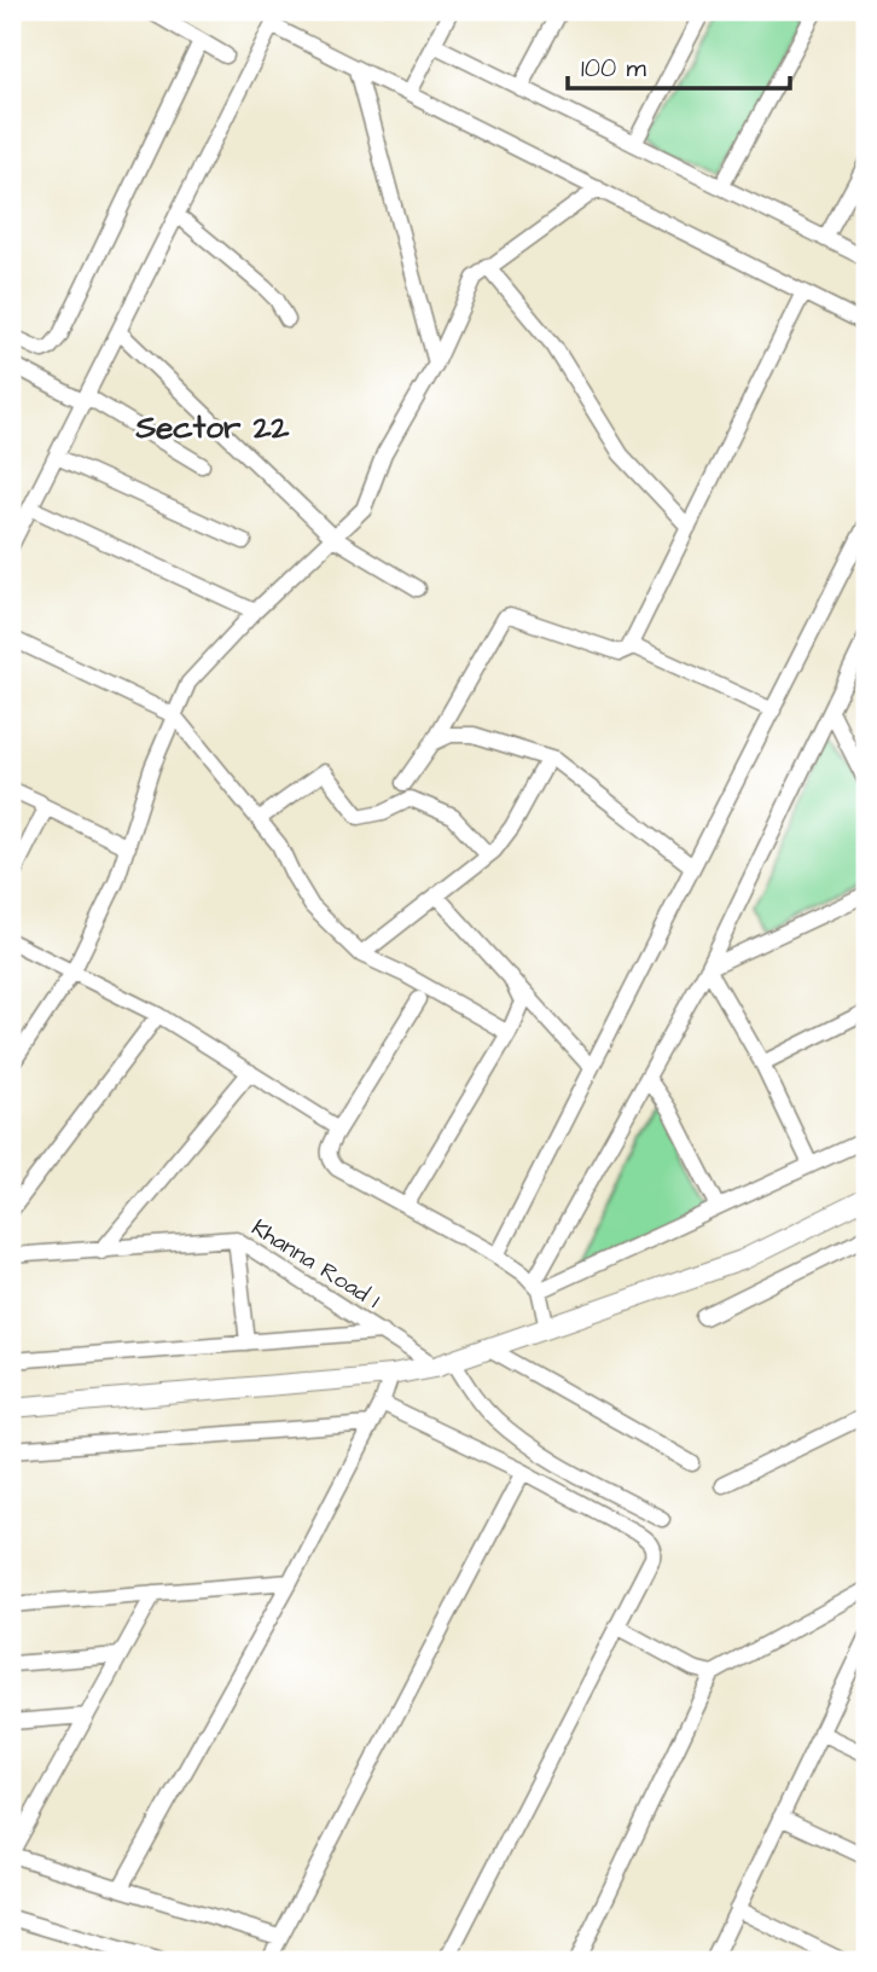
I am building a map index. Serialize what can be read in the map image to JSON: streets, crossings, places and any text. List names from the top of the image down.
{
  "streets": {
    "street": ["Khanna Road 1"]
  },
  "districts": ["Sector 22"],
  "scale_bar": "100 m"
}
